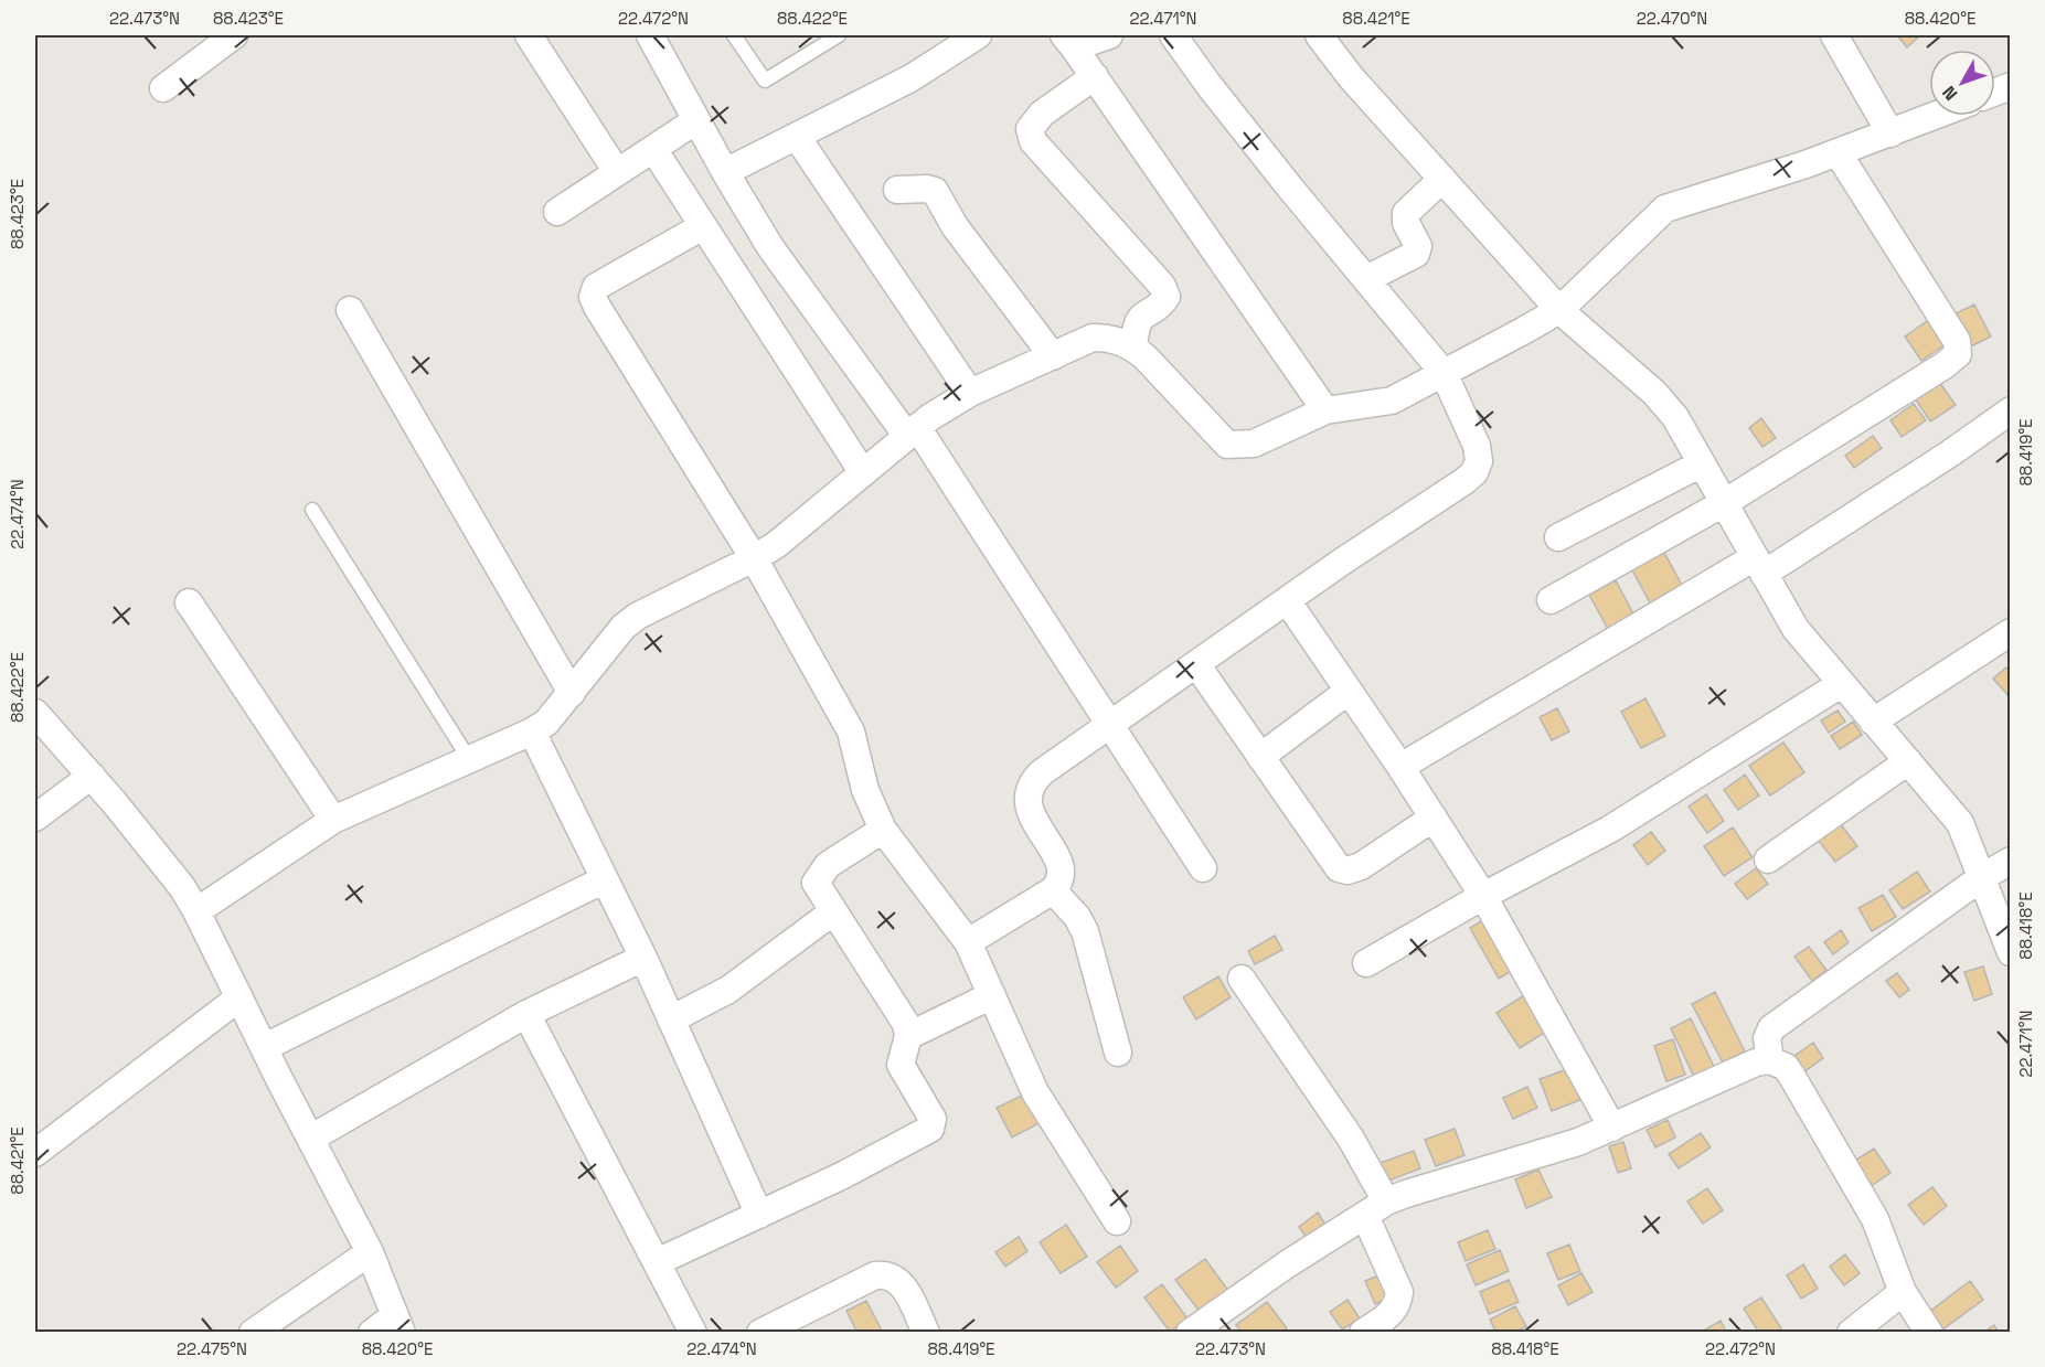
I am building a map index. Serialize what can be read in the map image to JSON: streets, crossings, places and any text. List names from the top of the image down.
{
  "north": "bottom left",
  "coordinates": [
    "22.473°N",
    "88.423°E",
    "22.472°N",
    "88.422°E",
    "22.471°N",
    "88.421°E",
    "22.470°N",
    "88.420°E",
    "88.419°E",
    "22.474°N",
    "88.418°E",
    "22.475°N"
  ]
}
